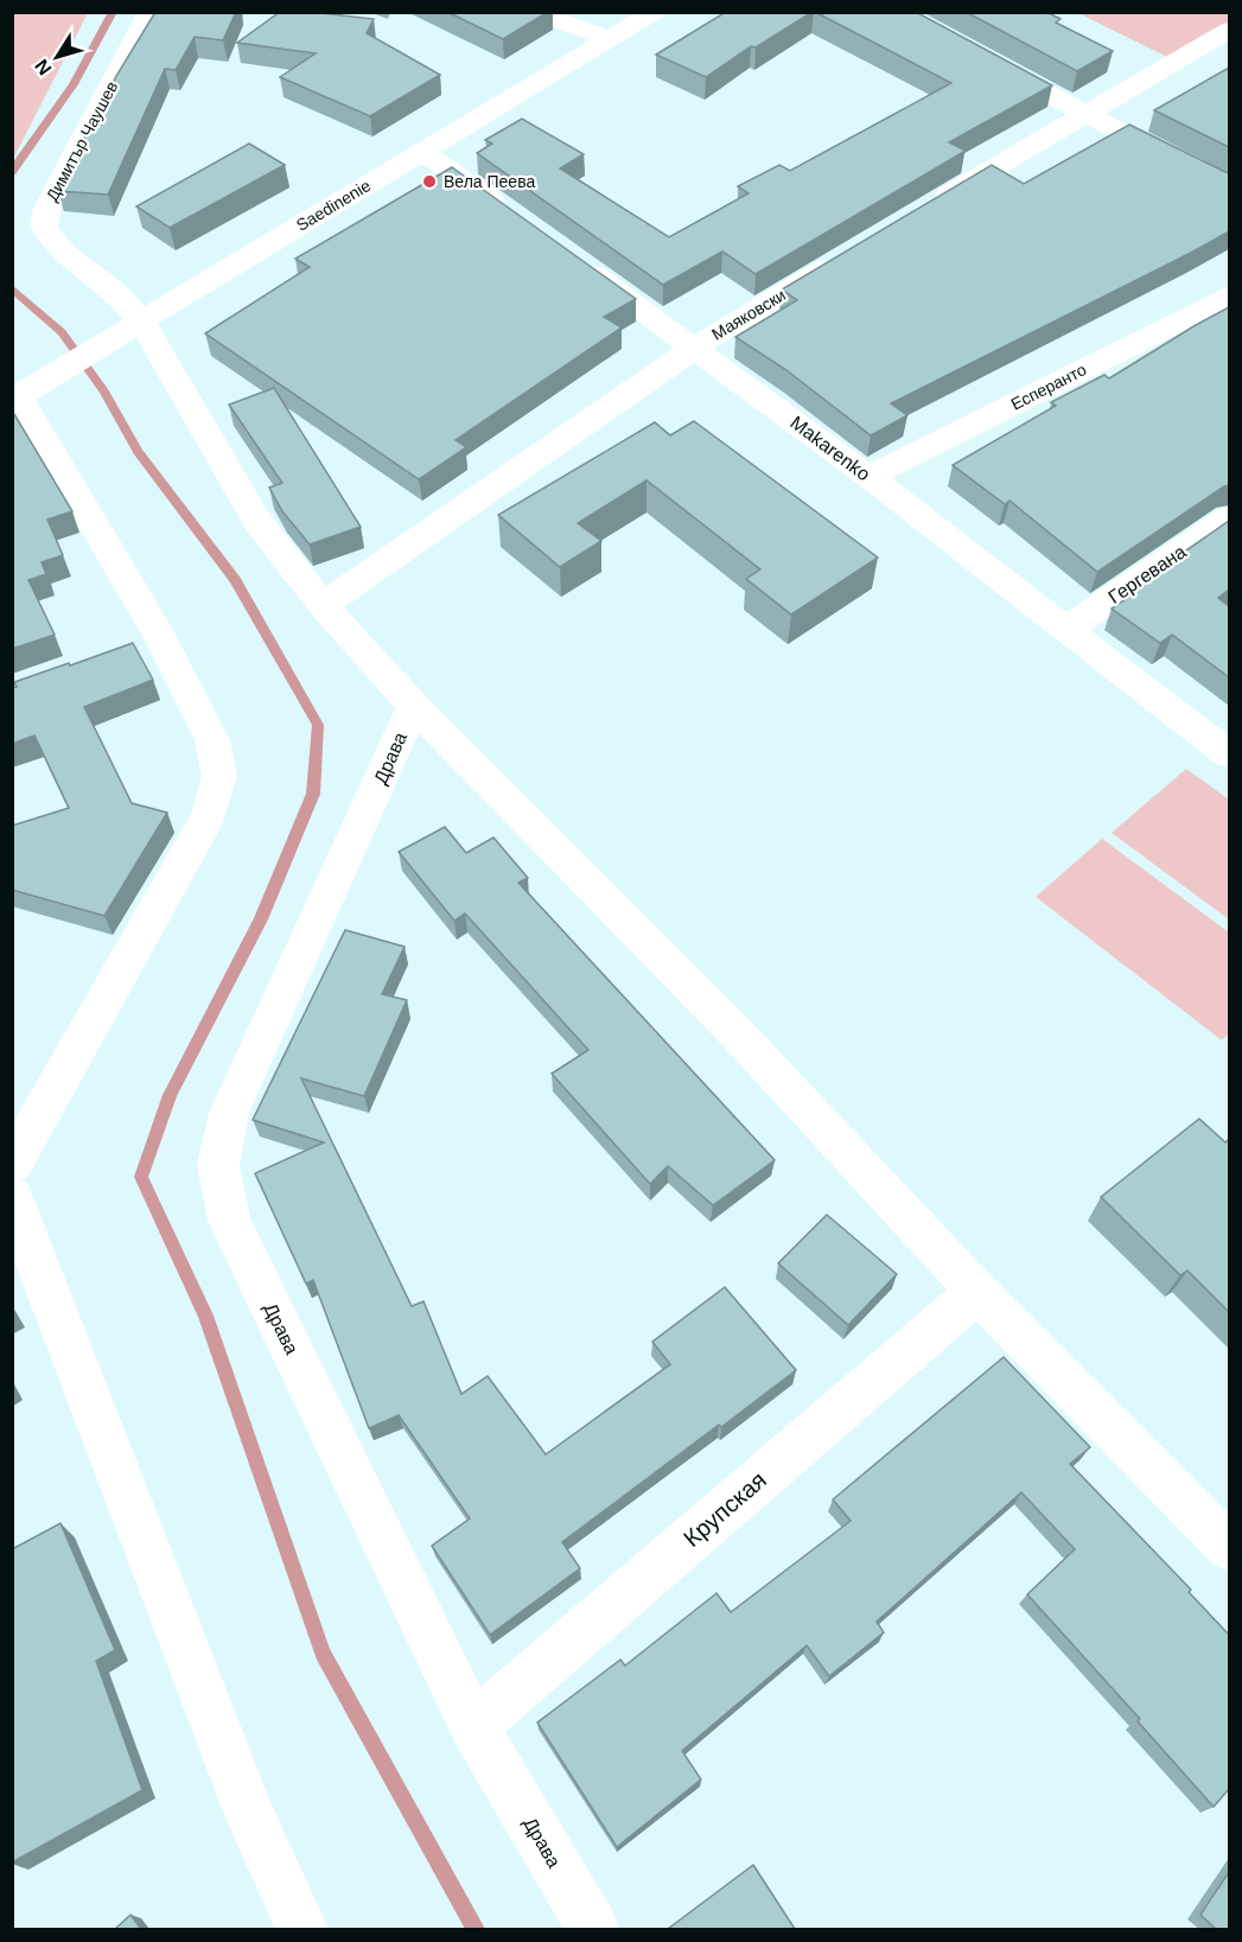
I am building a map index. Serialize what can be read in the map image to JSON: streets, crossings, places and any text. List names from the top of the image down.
{
  "streets": {
    "street": [
      "Димитър Чаушев",
      "Saedinenie",
      "Маяковски",
      "Есперанто",
      "Makarenko",
      "Гергевана",
      "Драва",
      "Крупская"
    ]
  },
  "crossings": [
    ["Димитър Чаушев", "Saedinenie"],
    ["Димитър Чаушев", "Маяковски"],
    ["Димитър Чаушев", "Драва"],
    ["Димитър Чаушев", "Крупская"],
    ["Маяковски", "Makarenko"],
    ["Есперанто", "Makarenko"],
    ["Makarenko", "Гергевана"],
    ["Драва", "Крупская"]
  ],
  "places": ["Вела Пеева"],
  "north": "bottom left"
}
